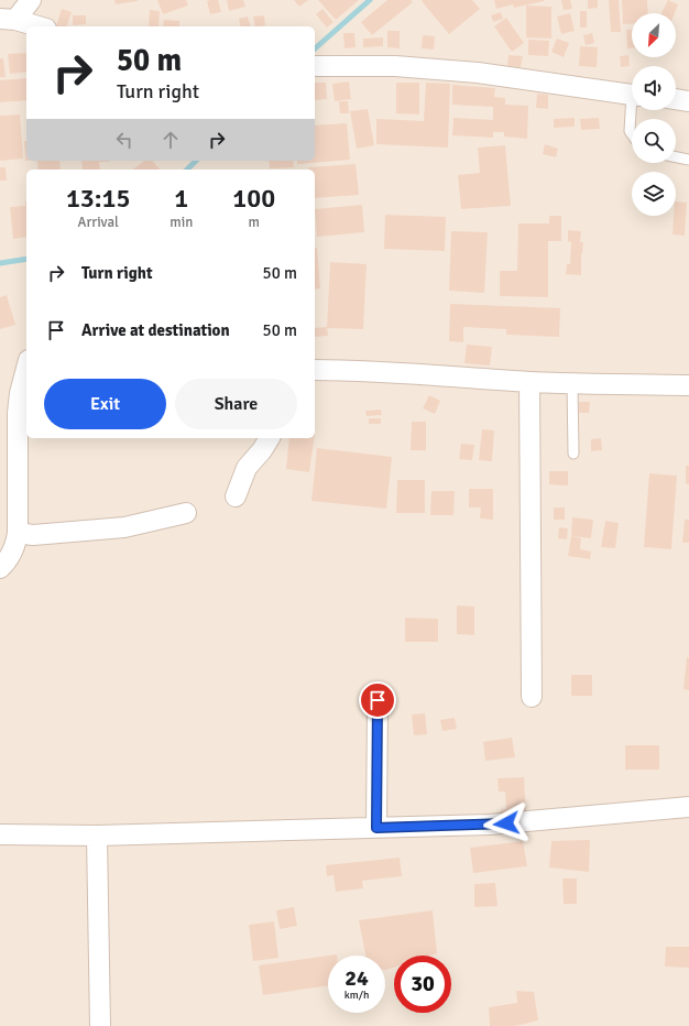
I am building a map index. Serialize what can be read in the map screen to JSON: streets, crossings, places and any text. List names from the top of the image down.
{
  "north": "bottom left",
  "page": {
    "turn": ["50 m", "Turn right"],
    "eta": [
      "13:15",
      "Arrival",
      "1",
      "min",
      "100",
      "m"
    ],
    "list": [
      {
        "name": "Turn right",
        "value": "50 m"
      },
      {
        "name": "Arrive at destination",
        "value": "50 m"
      }
    ],
    "buttons": ["Exit", "Share"],
    "speed": "24 km/h",
    "limit": "30"
  }
}
